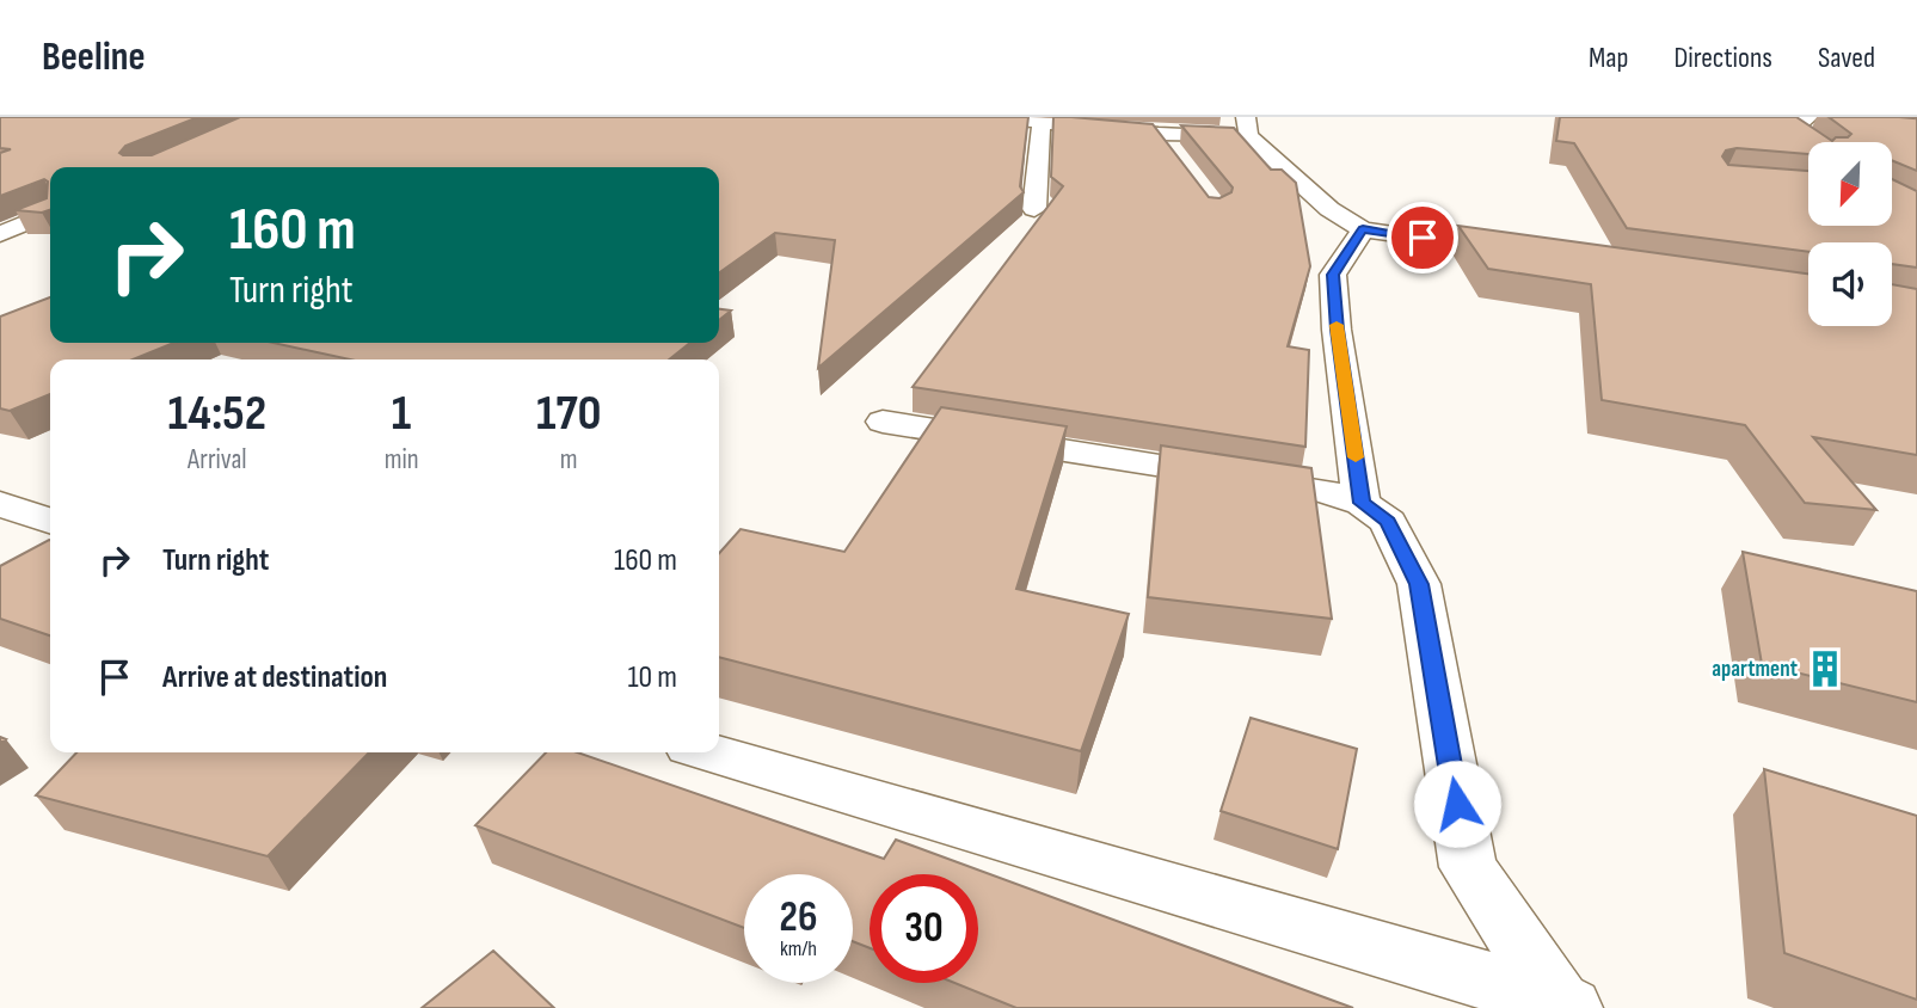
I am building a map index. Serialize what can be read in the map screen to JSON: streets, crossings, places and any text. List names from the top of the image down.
{
  "places": {
    "building": ["apartment"]
  },
  "north": "bottom left",
  "page": {
    "header": "Beeline",
    "nav": ["Map", "Directions", "Saved"],
    "turn": ["160 m", "Turn right"],
    "eta": [
      "14:52",
      "Arrival",
      "1",
      "min",
      "170",
      "m"
    ],
    "list": [
      {
        "name": "Turn right",
        "value": "160 m"
      },
      {
        "name": "Arrive at destination",
        "value": "10 m"
      }
    ],
    "speed": "26 km/h",
    "limit": "30"
  }
}
